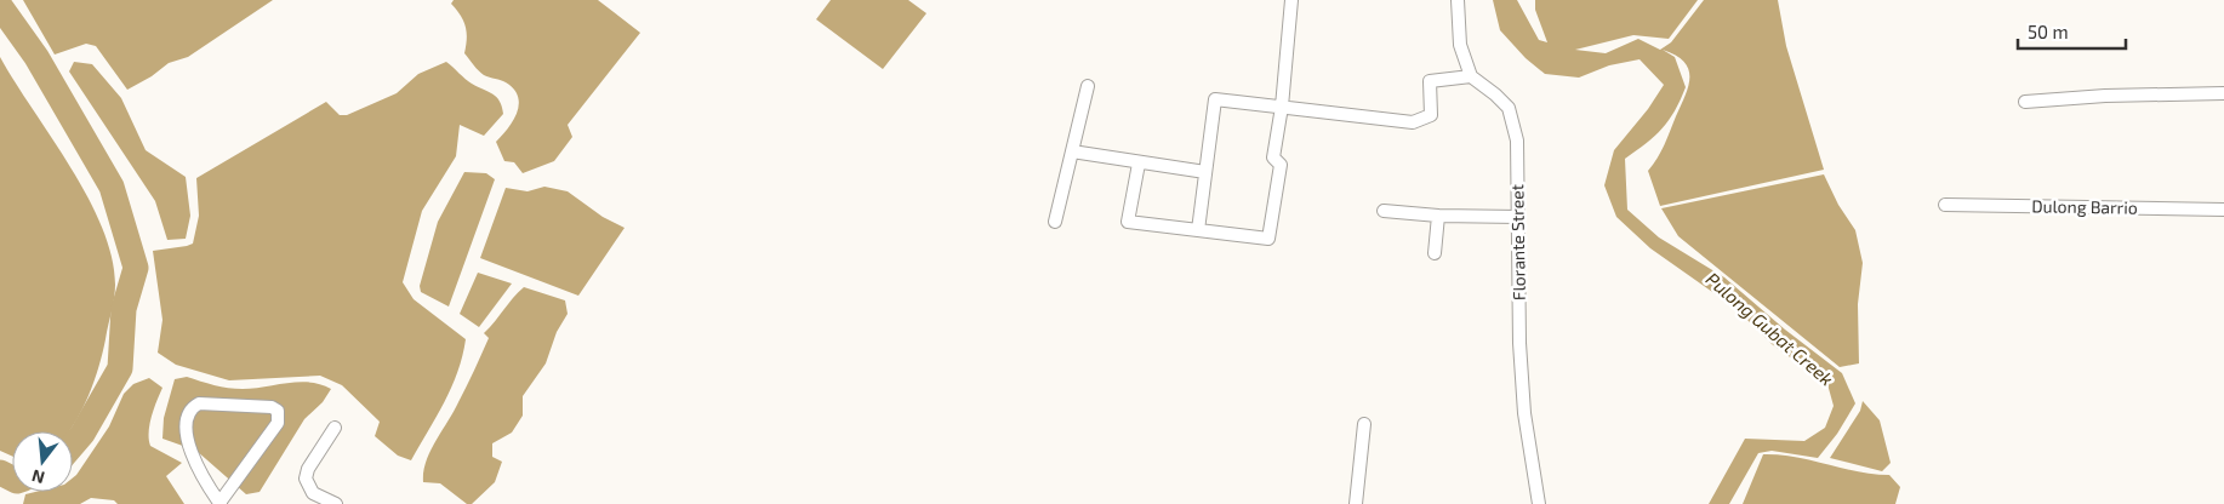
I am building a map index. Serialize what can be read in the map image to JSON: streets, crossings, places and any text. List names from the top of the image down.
{
  "streets": {
    "street": ["Dulong Barrio", "Florante Street"]
  },
  "water": ["Pulong Gubat Creek"],
  "scale_bar": "50 m",
  "north": "bottom"
}
